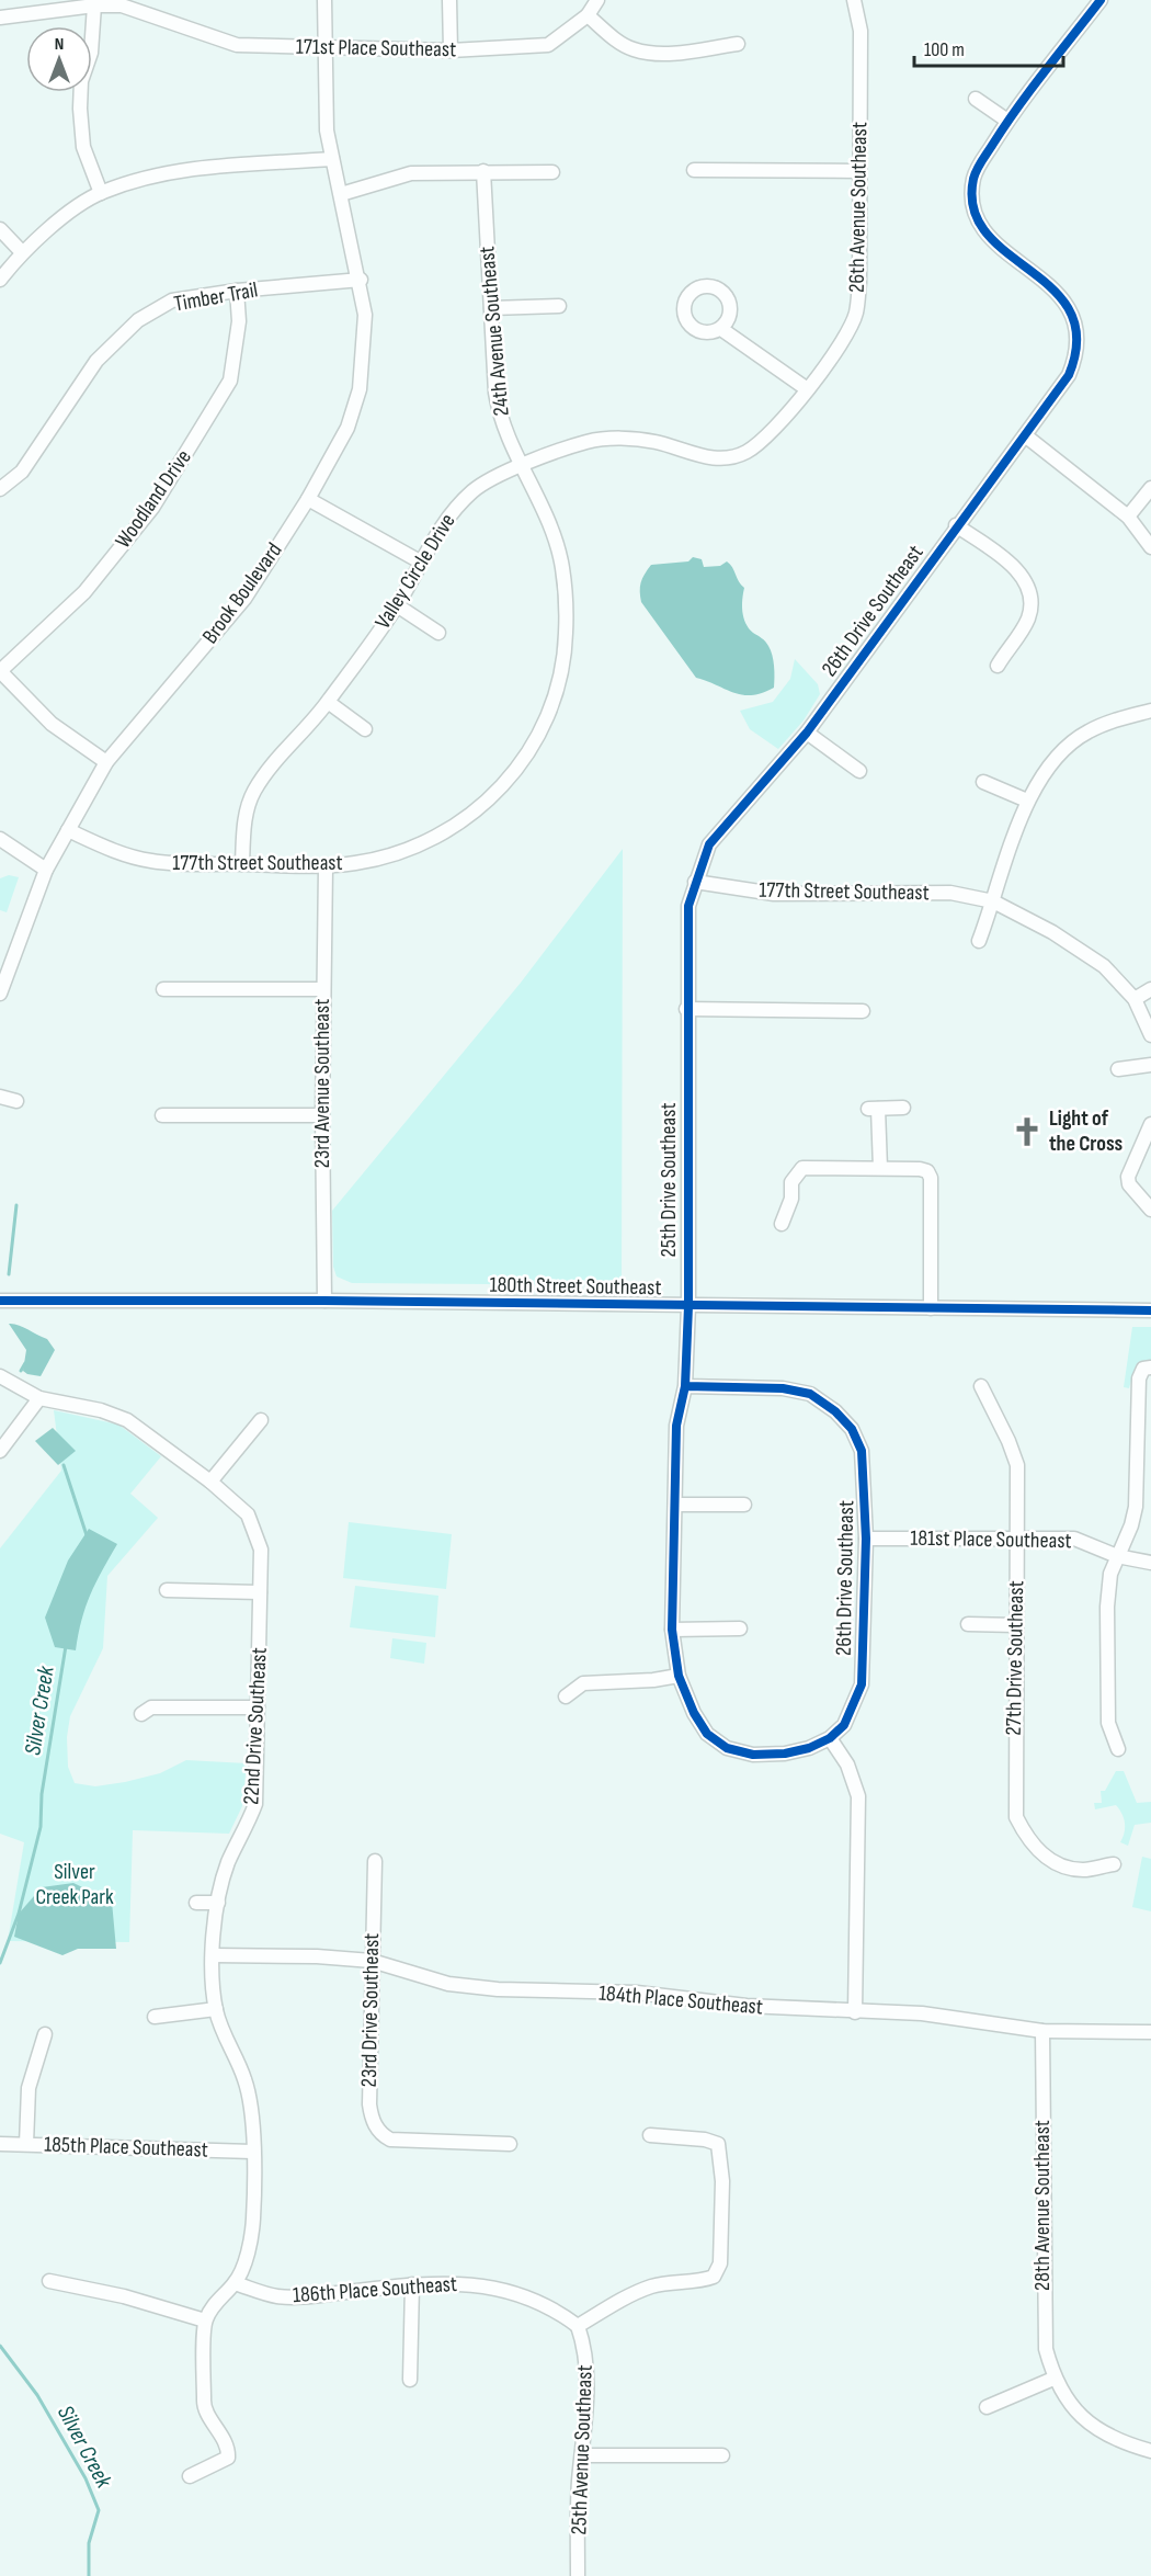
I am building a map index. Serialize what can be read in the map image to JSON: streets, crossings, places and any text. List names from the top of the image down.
{
  "streets": {
    "street": [
      "171st Place Southeast",
      "26th Avenue Southeast",
      "Timber Trail",
      "24th Avenue Southeast",
      "Woodland Drive",
      "Valley Circle Drive",
      "Brook Boulevard",
      "26th Drive Southeast",
      "177th Street Southeast",
      "23rd Avenue Southeast",
      "25th Drive Southeast",
      "180th Street Southeast",
      "181st Place Southeast",
      "27th Drive Southeast",
      "22nd Drive Southeast",
      "184th Place Southeast",
      "23rd Drive Southeast",
      "185th Place Southeast",
      "28th Avenue Southeast",
      "186th Place Southeast",
      "25th Avenue Southeast"
    ]
  },
  "crossings": [
    ["26th Avenue Southeast", "Valley Circle Drive"],
    ["Timber Trail", "Woodland Drive"],
    ["Timber Trail", "Brook Boulevard"],
    ["24th Avenue Southeast", "Valley Circle Drive"],
    ["24th Avenue Southeast", "177th Street Southeast"],
    ["Valley Circle Drive", "177th Street Southeast"],
    ["Brook Boulevard", "177th Street Southeast"],
    ["26th Drive Southeast", "177th Street Southeast"],
    ["26th Drive Southeast", "25th Drive Southeast"],
    ["26th Drive Southeast", "181st Place Southeast"],
    ["177th Street Southeast", "23rd Avenue Southeast"],
    ["177th Street Southeast", "25th Drive Southeast"],
    ["23rd Avenue Southeast", "180th Street Southeast"],
    ["25th Drive Southeast", "180th Street Southeast"],
    ["181st Place Southeast", "27th Drive Southeast"],
    ["22nd Drive Southeast", "184th Place Southeast"],
    ["22nd Drive Southeast", "185th Place Southeast"],
    ["22nd Drive Southeast", "186th Place Southeast"],
    ["184th Place Southeast", "23rd Drive Southeast"],
    ["184th Place Southeast", "28th Avenue Southeast"],
    ["186th Place Southeast", "25th Avenue Southeast"]
  ],
  "water": ["Silver Creek"],
  "parks": ["Silver Creek Park"],
  "places": {
    "church": ["Light of the Cross"]
  },
  "scale_bar": "100 m",
  "north": "top"
}
